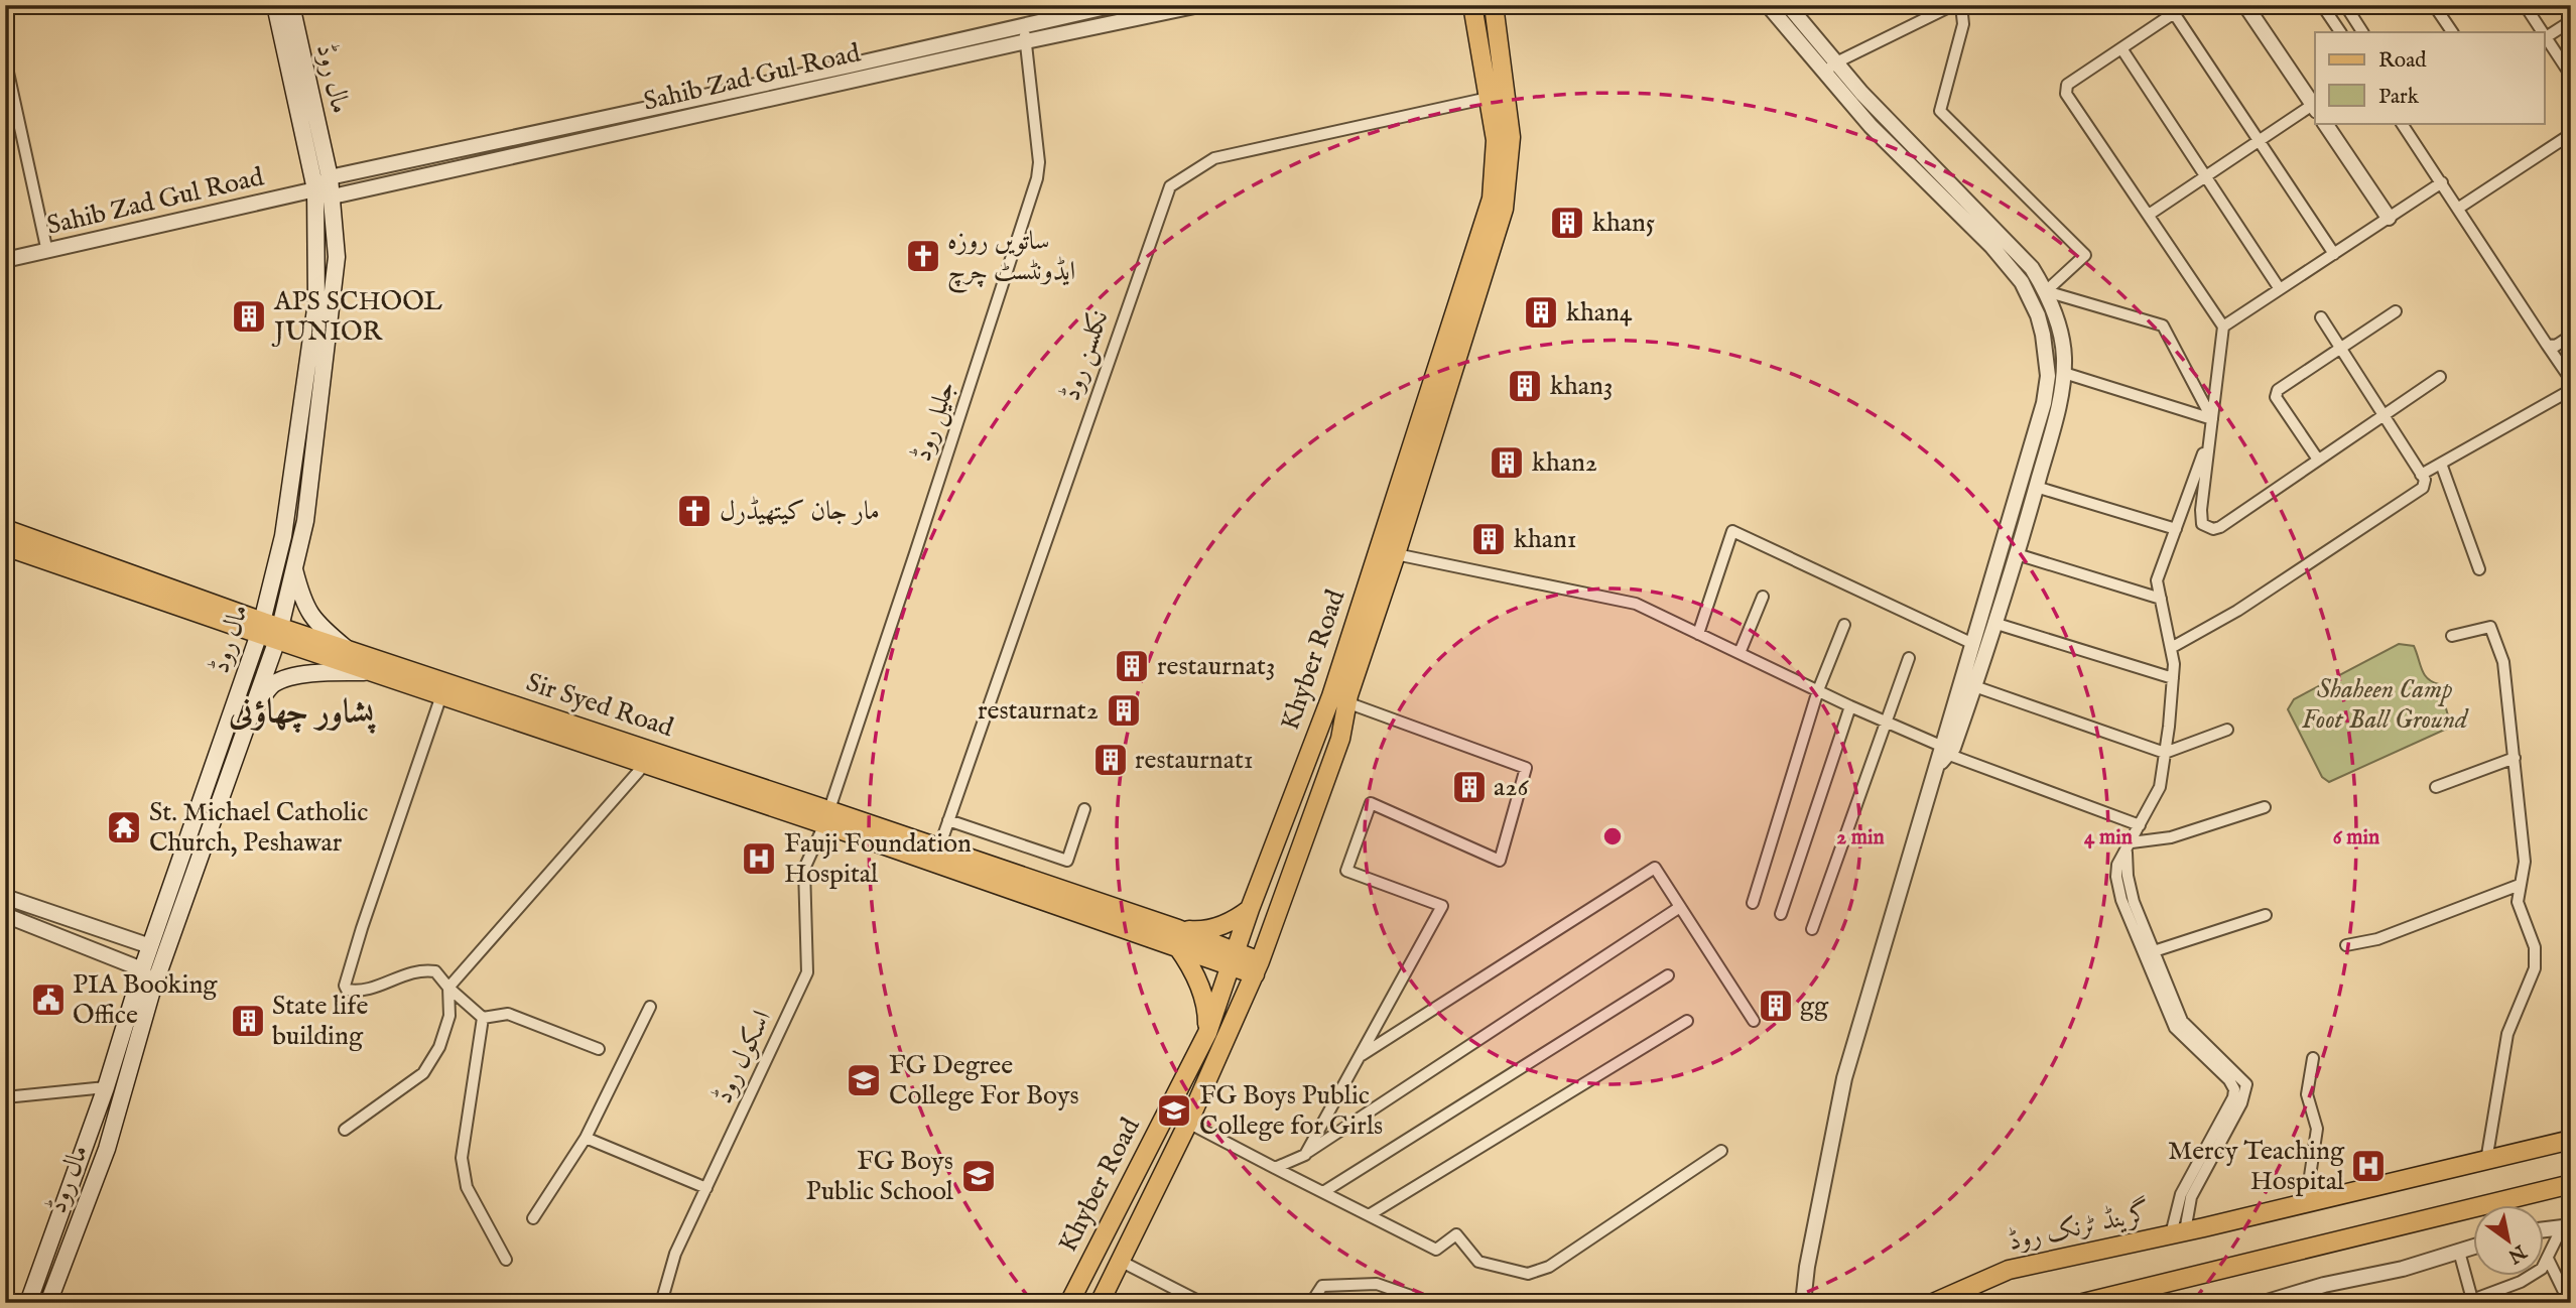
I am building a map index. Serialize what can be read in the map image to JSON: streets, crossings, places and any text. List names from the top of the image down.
{
  "streets": {
    "main road": [
      "مال روڈ",
      "Khyber Road",
      "Sir Syed Road",
      "گرینڈ ٹرنک روڈ"
    ],
    "street": [
      "Sahib Zad Gul Road",
      "نکلسن روڈ",
      "جلیل روڈ",
      "اسکول روڈ"
    ]
  },
  "crossings": [
    ["Sahib Zad Gul Road", "مال روڈ"],
    ["Sahib Zad Gul Road", "جلیل روڈ"],
    ["مال روڈ", "Sir Syed Road"],
    ["نکلسن روڈ", "Sir Syed Road"],
    ["جلیل روڈ", "Sir Syed Road"],
    ["جلیل روڈ", "اسکول روڈ"],
    ["Sir Syed Road", "اسکول روڈ"]
  ],
  "districts": ["پشاور چھاؤنی"],
  "parks": ["Shaheen Camp Foot Ball Ground"],
  "places": {
    "building": [
      "khan5",
      "khan4",
      "APS SCHOOL JUNIOR",
      "khan3",
      "khan2",
      "khan1",
      "restaurnat3",
      "restaurnat2",
      "restaurnat1",
      "a26",
      "gg",
      "State life building"
    ],
    "church": ["ساتویں روزہ ایڈونٹسٹ چرچ", "مار جان کیتھیڈرل"],
    "temple": ["St. Michael Catholic Church, Peshawar"],
    "hospital": ["Fauji Foundation Hospital", "Mercy Teaching Hospital"],
    "public building": ["PIA Booking Office"],
    "school or university": ["FG Degree College For Boys", "FG Boys Public College for Girls", "FG Boys Public School"]
  },
  "legend": ["Road", "Park"],
  "north": "bottom right",
  "rings": ["2 min", "4 min", "6 min"]
}
